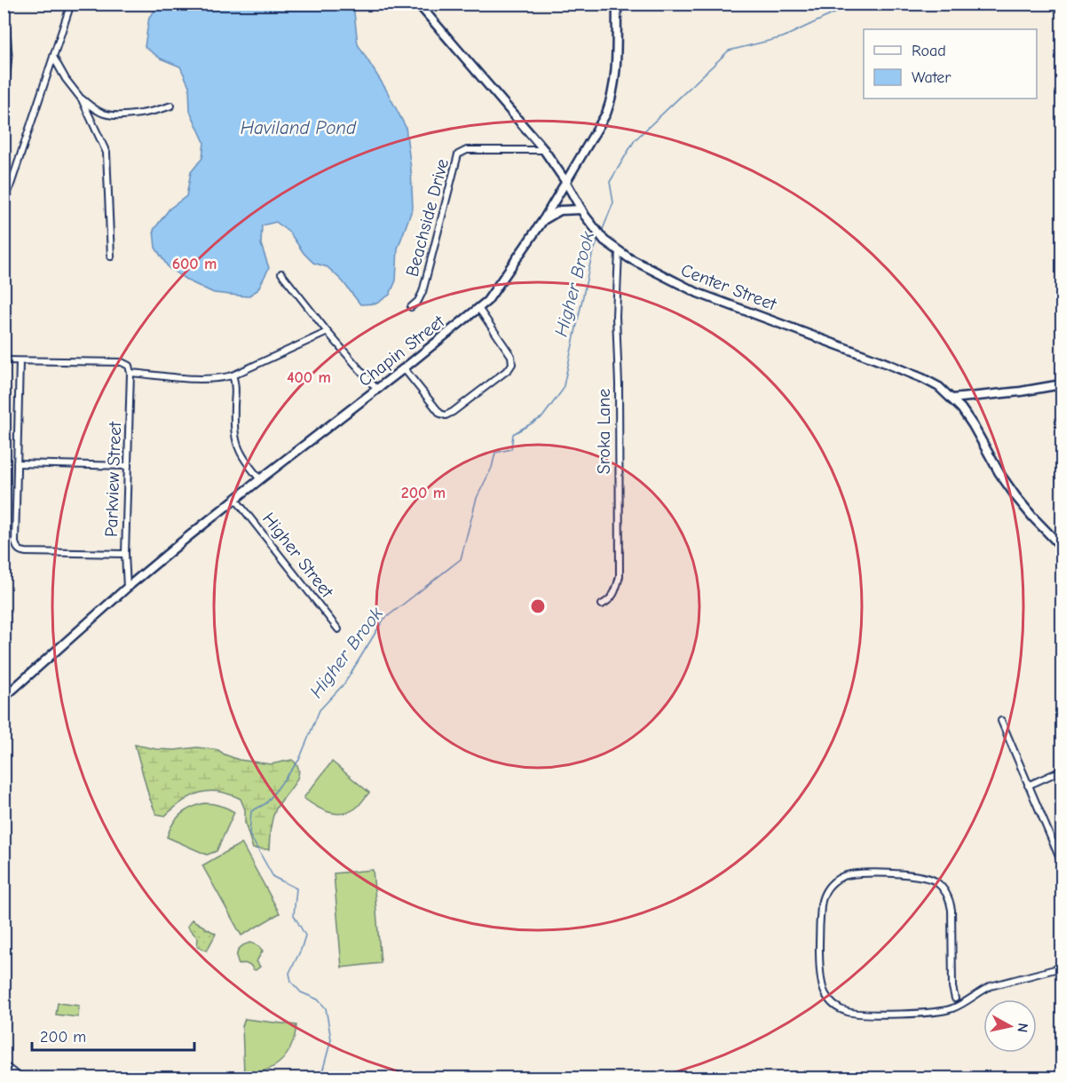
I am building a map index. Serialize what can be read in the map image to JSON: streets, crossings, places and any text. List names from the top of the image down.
{
  "streets": {
    "main road": ["Center Street", "Chapin Street"],
    "street": [
      "Beachside Drive",
      "Sroka Lane",
      "Parkview Street",
      "Higher Street"
    ]
  },
  "crossings": [
    ["Beachside Drive", "Center Street"],
    ["Center Street", "Chapin Street"],
    ["Center Street", "Sroka Lane"],
    ["Chapin Street", "Parkview Street"],
    ["Chapin Street", "Higher Street"]
  ],
  "water": ["Haviland Pond", "Higher Brook"],
  "legend": ["Road", "Water"],
  "scale_bar": "200 m",
  "north": "right",
  "rings": ["600 m", "400 m", "200 m"]
}
